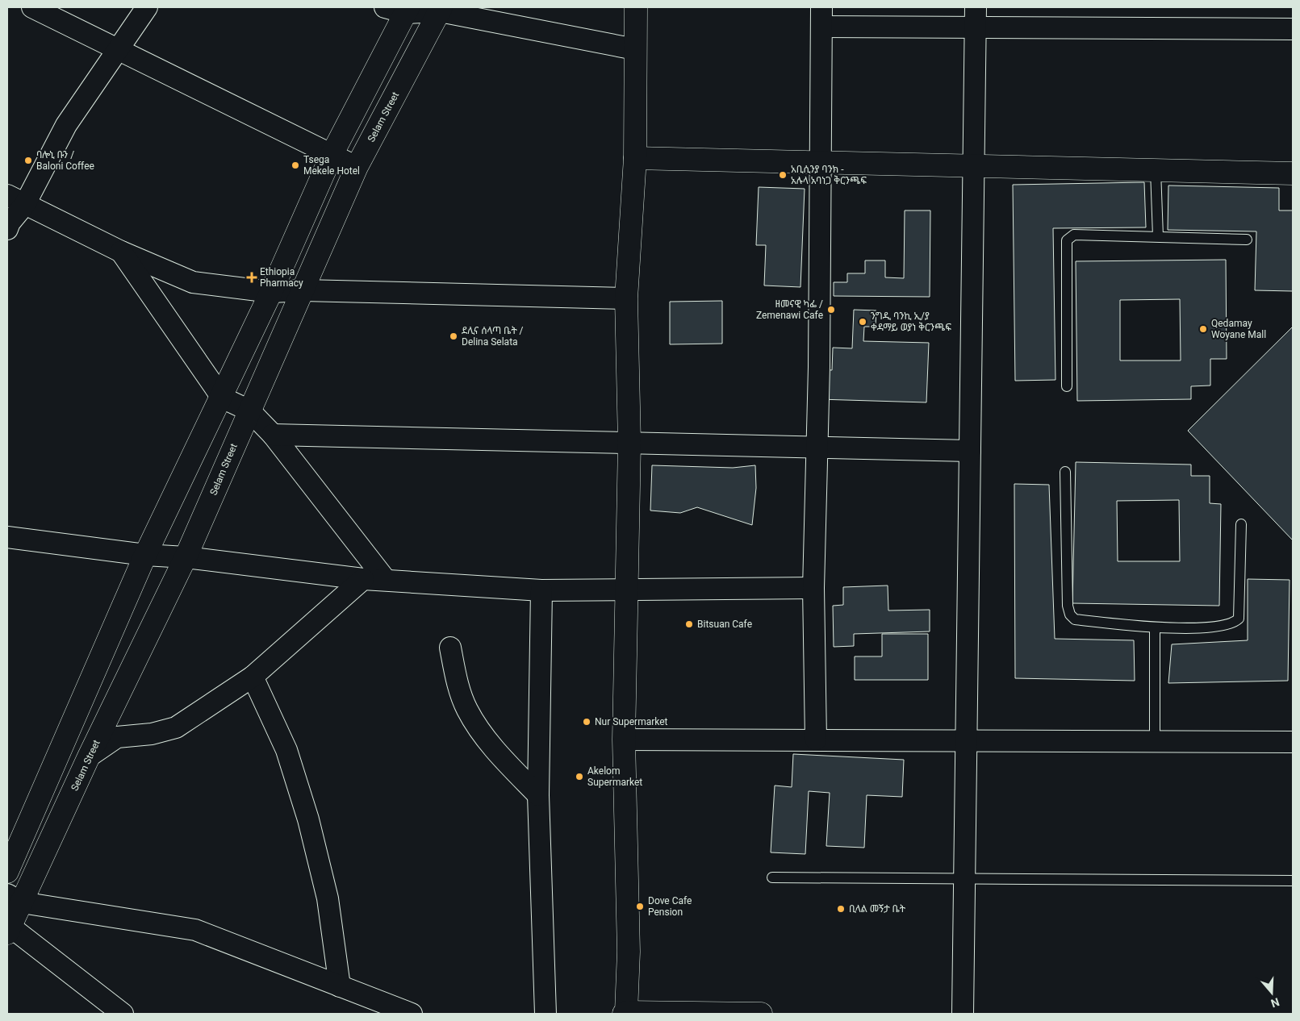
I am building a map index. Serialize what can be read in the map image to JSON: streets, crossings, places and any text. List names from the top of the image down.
{
  "streets": {
    "street": ["Selam Street"]
  },
  "places": {
    "other": [
      "ባሎኒ ቡን / Baloni Coffee",
      "Tsega Mekele Hotel",
      "አቢሲንያ ባንክ - አሉላ አባነጋ ቅርንጫፍ",
      "ዘመናዊ ካፌ / Zemenawi Cafe",
      "ንግዲ ባንኪ ኢ/ያ ቀዳማይ ወያነ ቅርንጫፍ",
      "Qedamay Woyane Mall",
      "ደሊና ሰላጣ ቤት / Delina Selata",
      "Bitsuan Cafe",
      "Nur Supermarket",
      "Akelom Supermarket",
      "Dove Cafe Pension",
      "ቢላል መኝታ ቤት"
    ],
    "health": ["Ethiopia Pharmacy"]
  },
  "north": "bottom"
}
